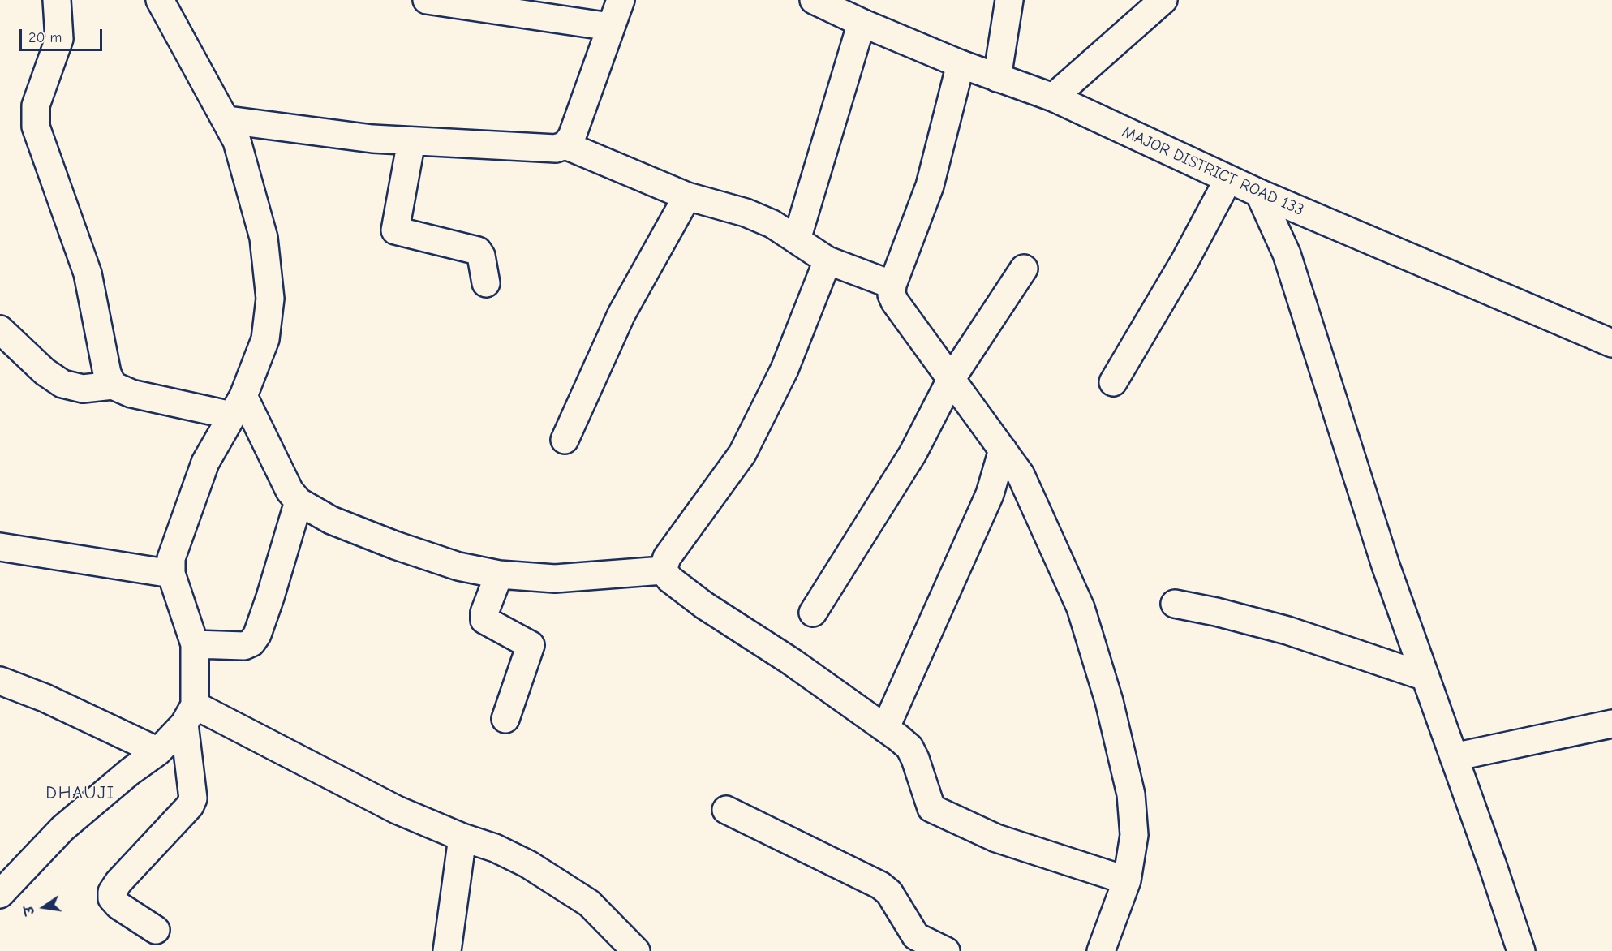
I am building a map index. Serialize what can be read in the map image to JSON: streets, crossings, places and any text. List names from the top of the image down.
{
  "streets": {
    "street": ["MAJOR DISTRICT ROAD 133"]
  },
  "districts": ["DHAUJI"],
  "scale_bar": "20 m",
  "north": "left"
}
